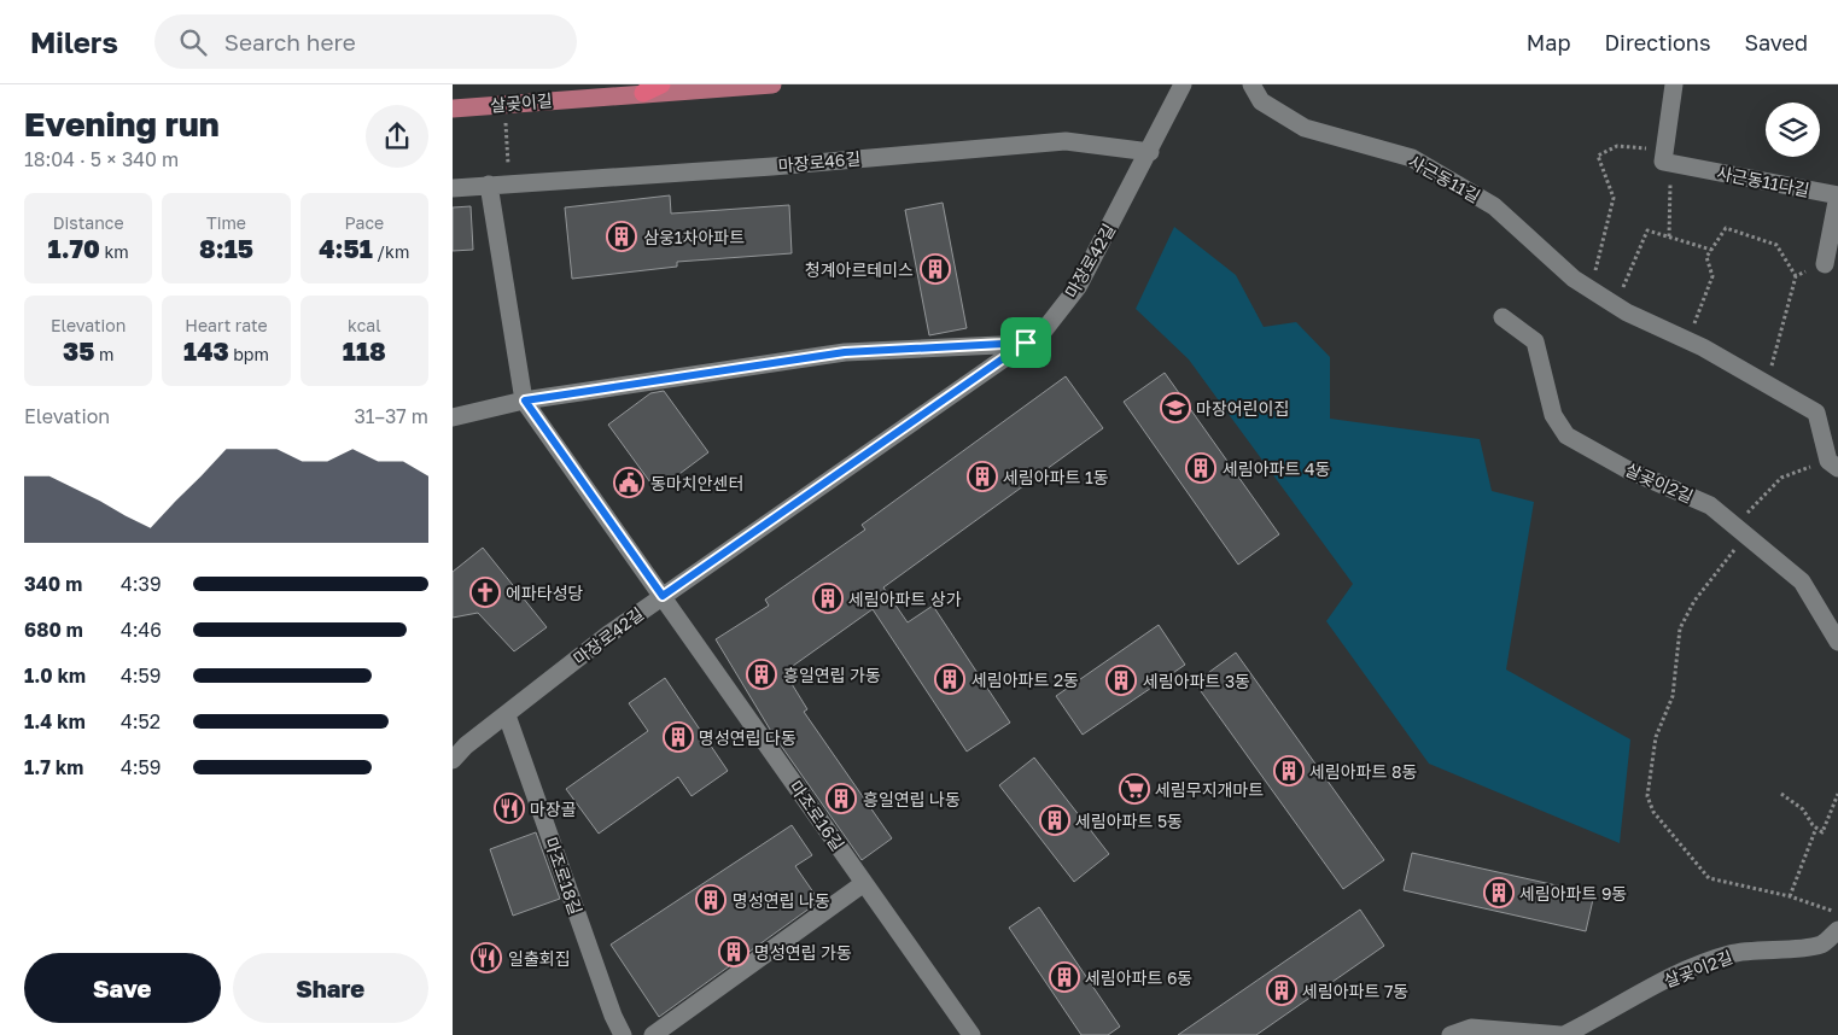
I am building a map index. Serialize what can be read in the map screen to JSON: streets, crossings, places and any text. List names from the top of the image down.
{
  "streets": {
    "main road": ["살곶이길"],
    "street": [
      "마장로46길",
      "사근동11길",
      "사근동11다길",
      "마장로42길",
      "살곶이2길",
      "마조로16길",
      "마조로18길"
    ]
  },
  "crossings": [
    ["마장로46길", "마장로42길"],
    ["마장로42길", "마조로16길"],
    ["마장로42길", "마조로18길"]
  ],
  "places": {
    "building": [
      "삼웅1차아파트",
      "청계아르테미스",
      "세림아파트 4동",
      "세림아파트 1동",
      "세림아파트 상가",
      "흥일연립 가동",
      "세림아파트 2동",
      "세림아파트 3동",
      "명성연립 다동",
      "세림아파트 8동",
      "흥일연립 나동",
      "세림아파트 5동",
      "세림아파트 9동",
      "명성연립 나동",
      "명성연립 가동",
      "세림아파트 6동",
      "세림아파트 7동"
    ],
    "school or university": ["마장어린이집"],
    "public building": ["동마치안센터"],
    "church": ["에파타성당"],
    "supermarket": ["세림무지개마트"],
    "restaurant": ["마장골", "일출회집"]
  },
  "page": {
    "header": "Milers",
    "search": "Search here",
    "nav": ["Map", "Directions", "Saved"],
    "heading": ["Evening run", "18:04 · 5 × 340 m"],
    "stats": [
      ["Distance", "1.70 km"],
      ["Time", "8:15"],
      ["Pace", "4:51 /km"],
      ["Elevation", "35 m"],
      ["Heart rate", "143 bpm"],
      ["kcal", "118"]
    ],
    "chart": ["Elevation", "31–37 m"],
    "list": [
      {
        "name": "340 m",
        "note": "4:39"
      },
      {
        "name": "680 m",
        "note": "4:46"
      },
      {
        "name": "1.0 km",
        "note": "4:59"
      },
      {
        "name": "1.4 km",
        "note": "4:52"
      },
      {
        "name": "1.7 km",
        "note": "4:59"
      }
    ],
    "buttons": ["Save", "Share"]
  }
}
